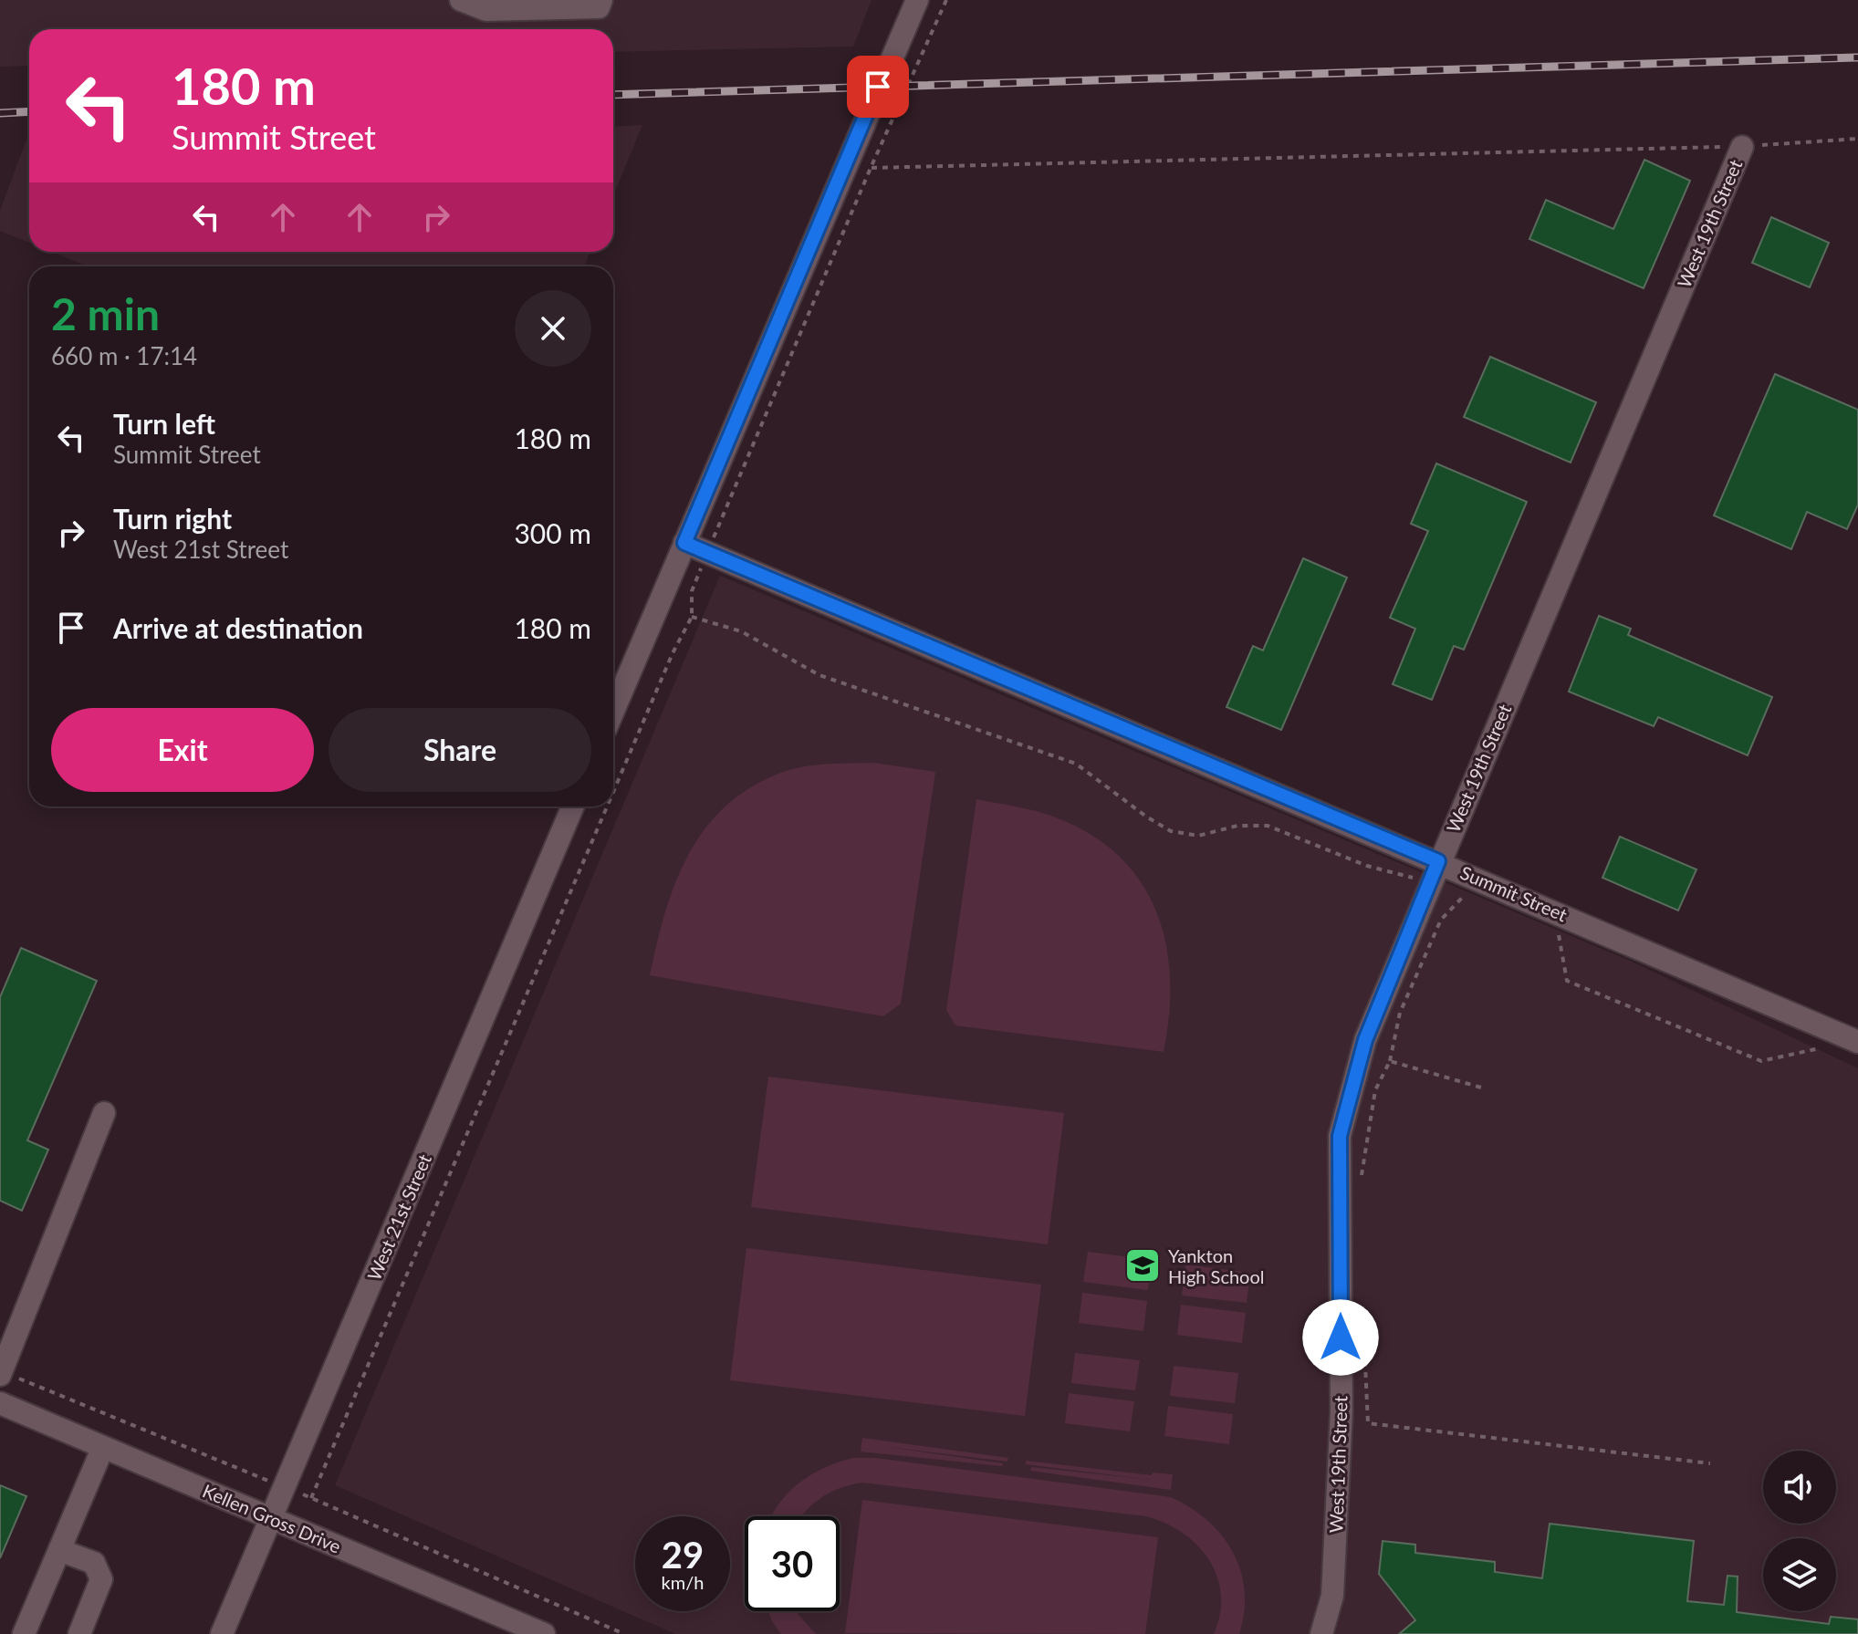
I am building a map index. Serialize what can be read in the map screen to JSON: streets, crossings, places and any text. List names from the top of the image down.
{
  "streets": {
    "street": [
      "West 19th Street",
      "Summit Street",
      "West 21st Street",
      "Kellen Gross Drive"
    ]
  },
  "crossings": [
    ["West 19th Street", "Summit Street"],
    ["West 21st Street", "Kellen Gross Drive"]
  ],
  "places": {
    "school or university": ["Yankton High School"]
  },
  "page": {
    "turn": ["180 m", "Summit Street"],
    "heading": ["2 min", "660 m · 17:14"],
    "list": [
      {
        "name": "Turn left",
        "note": "Summit Street",
        "value": "180 m"
      },
      {
        "name": "Turn right",
        "note": "West 21st Street",
        "value": "300 m"
      },
      {
        "name": "Arrive at destination",
        "value": "180 m"
      }
    ],
    "buttons": ["Exit", "Share"],
    "speed": "29 km/h",
    "limit": "30"
  }
}
